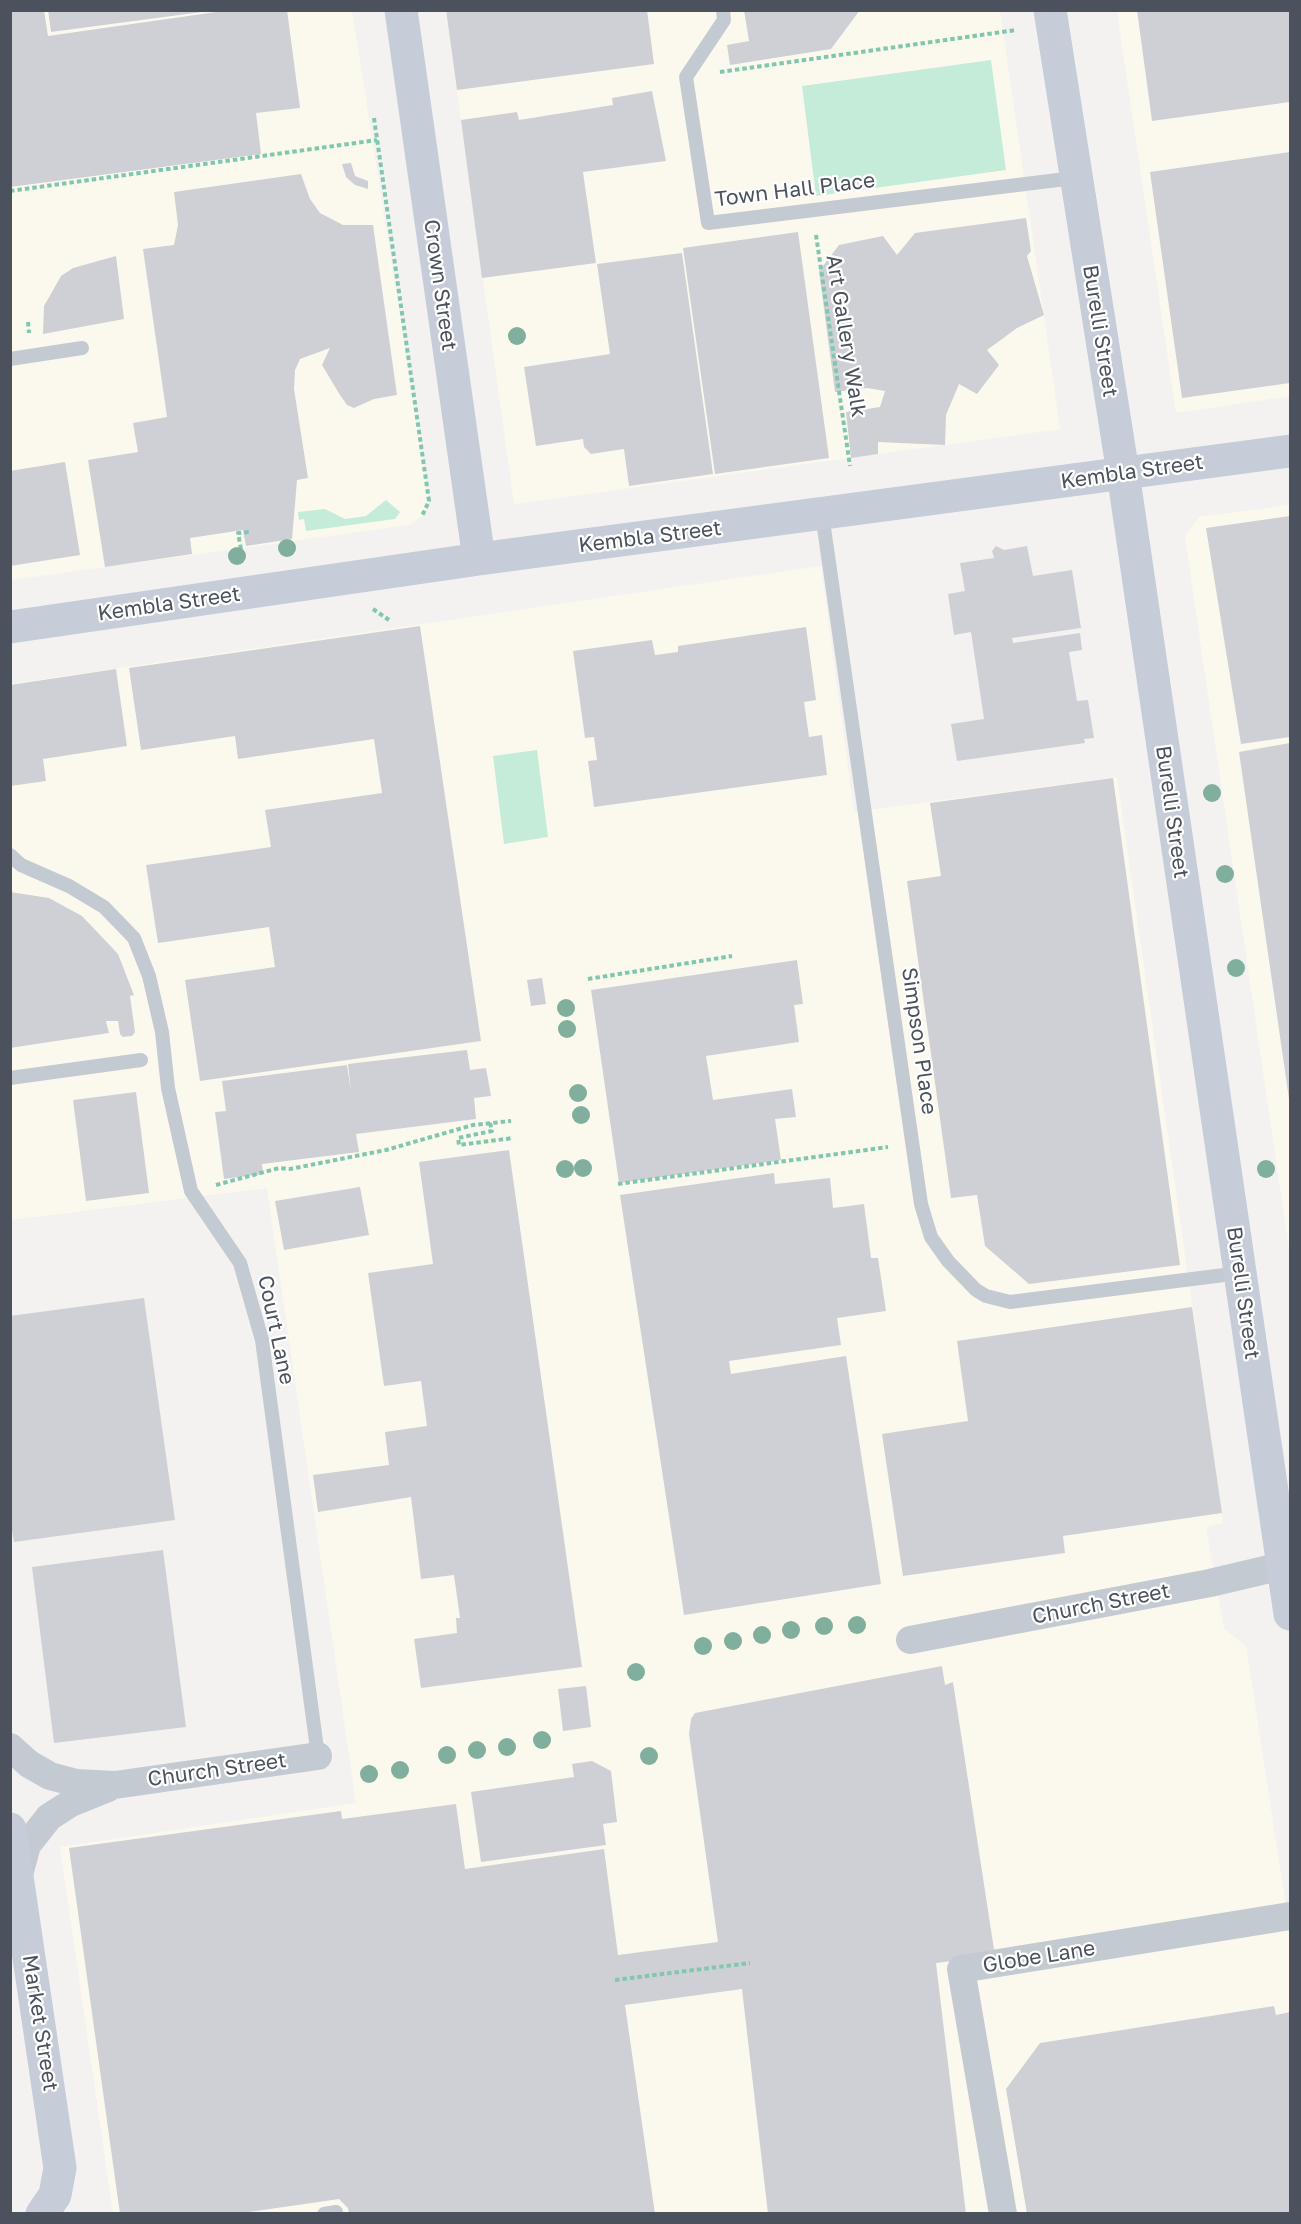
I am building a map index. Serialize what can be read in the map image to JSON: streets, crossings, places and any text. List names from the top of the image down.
{
  "streets": {
    "main road": [
      "Crown Street",
      "Burelli Street",
      "Kembla Street",
      "Market Street"
    ],
    "street": ["Church Street", "Globe Lane"],
    "lane": ["Town Hall Place", "Simpson Place", "Court Lane"],
    "path": ["Art Gallery Walk"]
  },
  "crossings": [
    ["Town Hall Place", "Burelli Street"],
    ["Town Hall Place", "Art Gallery Walk"],
    ["Crown Street", "Kembla Street"],
    ["Burelli Street", "Kembla Street"],
    ["Burelli Street", "Simpson Place"],
    ["Burelli Street", "Church Street"],
    ["Kembla Street", "Simpson Place"],
    ["Court Lane", "Church Street"],
    ["Church Street", "Market Street"]
  ]
}
